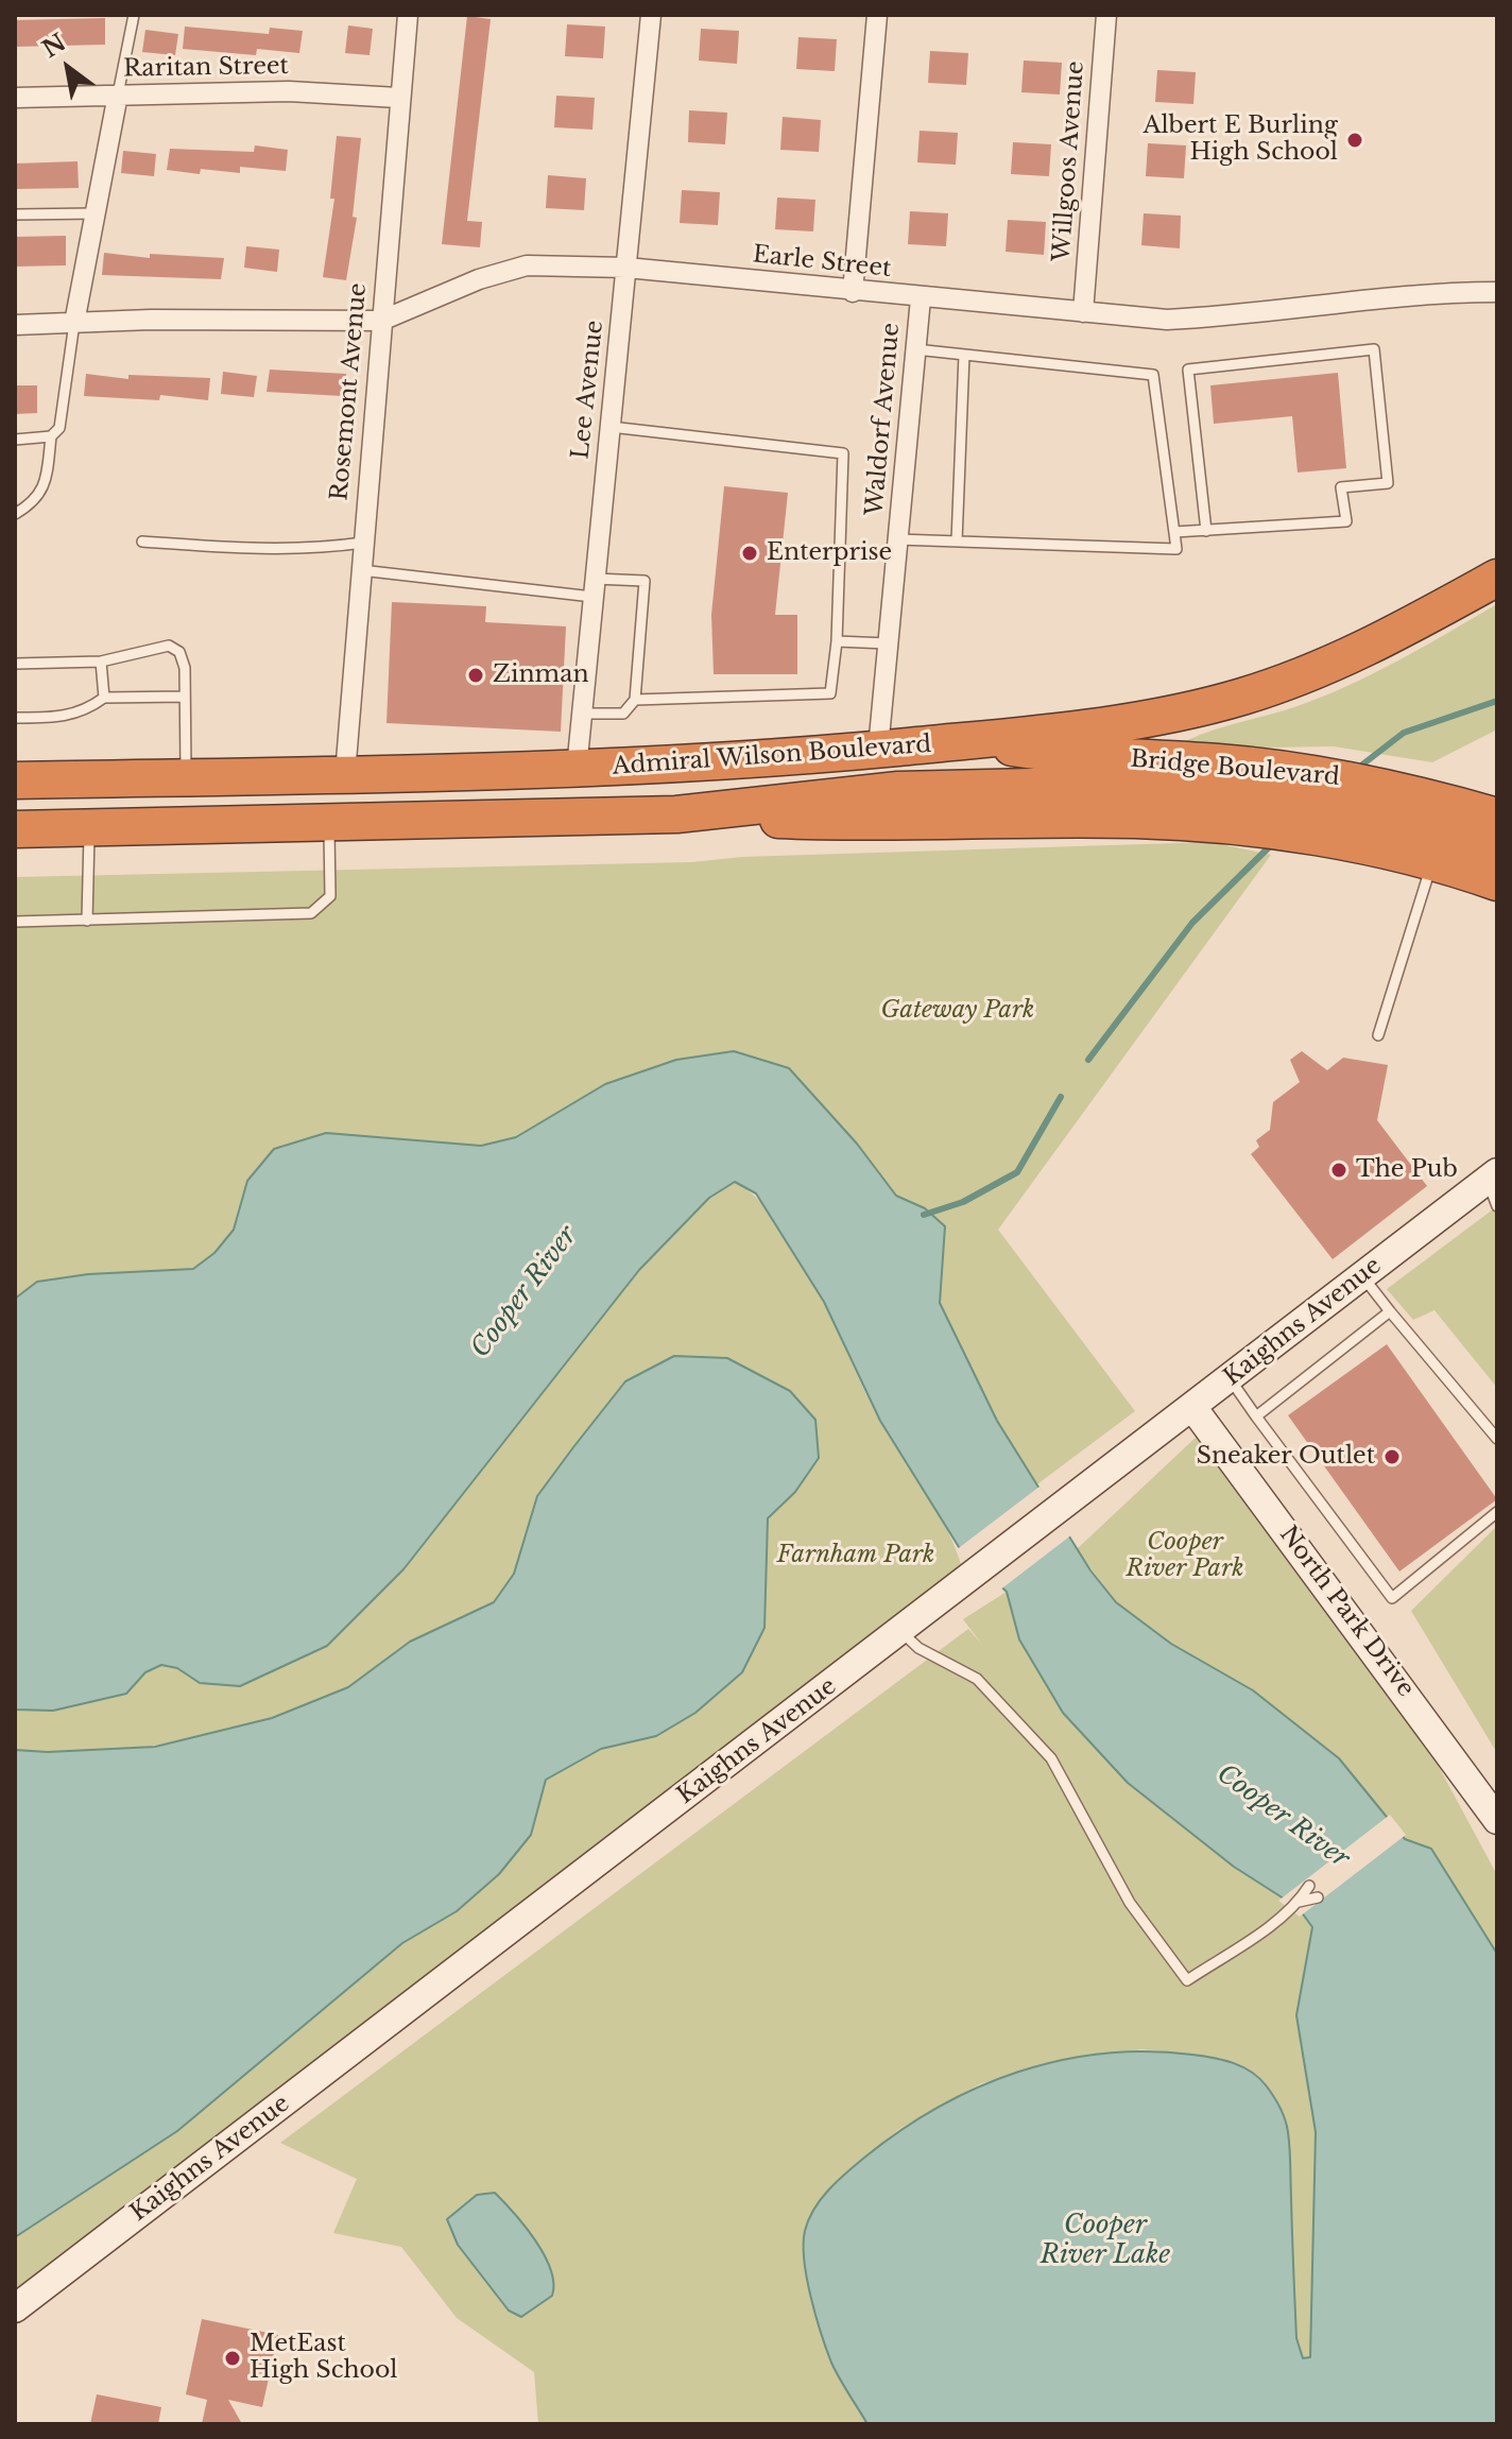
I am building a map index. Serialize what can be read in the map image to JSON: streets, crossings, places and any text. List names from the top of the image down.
{
  "streets": {
    "highway": ["Admiral Wilson Boulevard", "Bridge Boulevard"],
    "main road": ["Kaighns Avenue", "North Park Drive"],
    "street": [
      "Raritan Street",
      "Willgoos Avenue",
      "Earle Street",
      "Lee Avenue",
      "Rosemont Avenue",
      "Waldorf Avenue"
    ]
  },
  "crossings": [
    ["Raritan Street", "Rosemont Avenue"],
    ["Willgoos Avenue", "Earle Street"],
    ["Earle Street", "Lee Avenue"],
    ["Earle Street", "Rosemont Avenue"],
    ["Earle Street", "Waldorf Avenue"],
    ["Lee Avenue", "Admiral Wilson Boulevard"],
    ["Rosemont Avenue", "Admiral Wilson Boulevard"],
    ["Waldorf Avenue", "Admiral Wilson Boulevard"],
    ["Admiral Wilson Boulevard", "Bridge Boulevard"],
    ["Kaighns Avenue", "North Park Drive"]
  ],
  "water": ["Cooper River", "Cooper River Lake"],
  "parks": ["Gateway Park", "Cooper River Park", "Farnham Park"],
  "places": [
    "Albert E Burling High School",
    "Enterprise",
    "Zinman",
    "The Pub",
    "Sneaker Outlet",
    "MetEast High School"
  ],
  "north": "top left"
}
